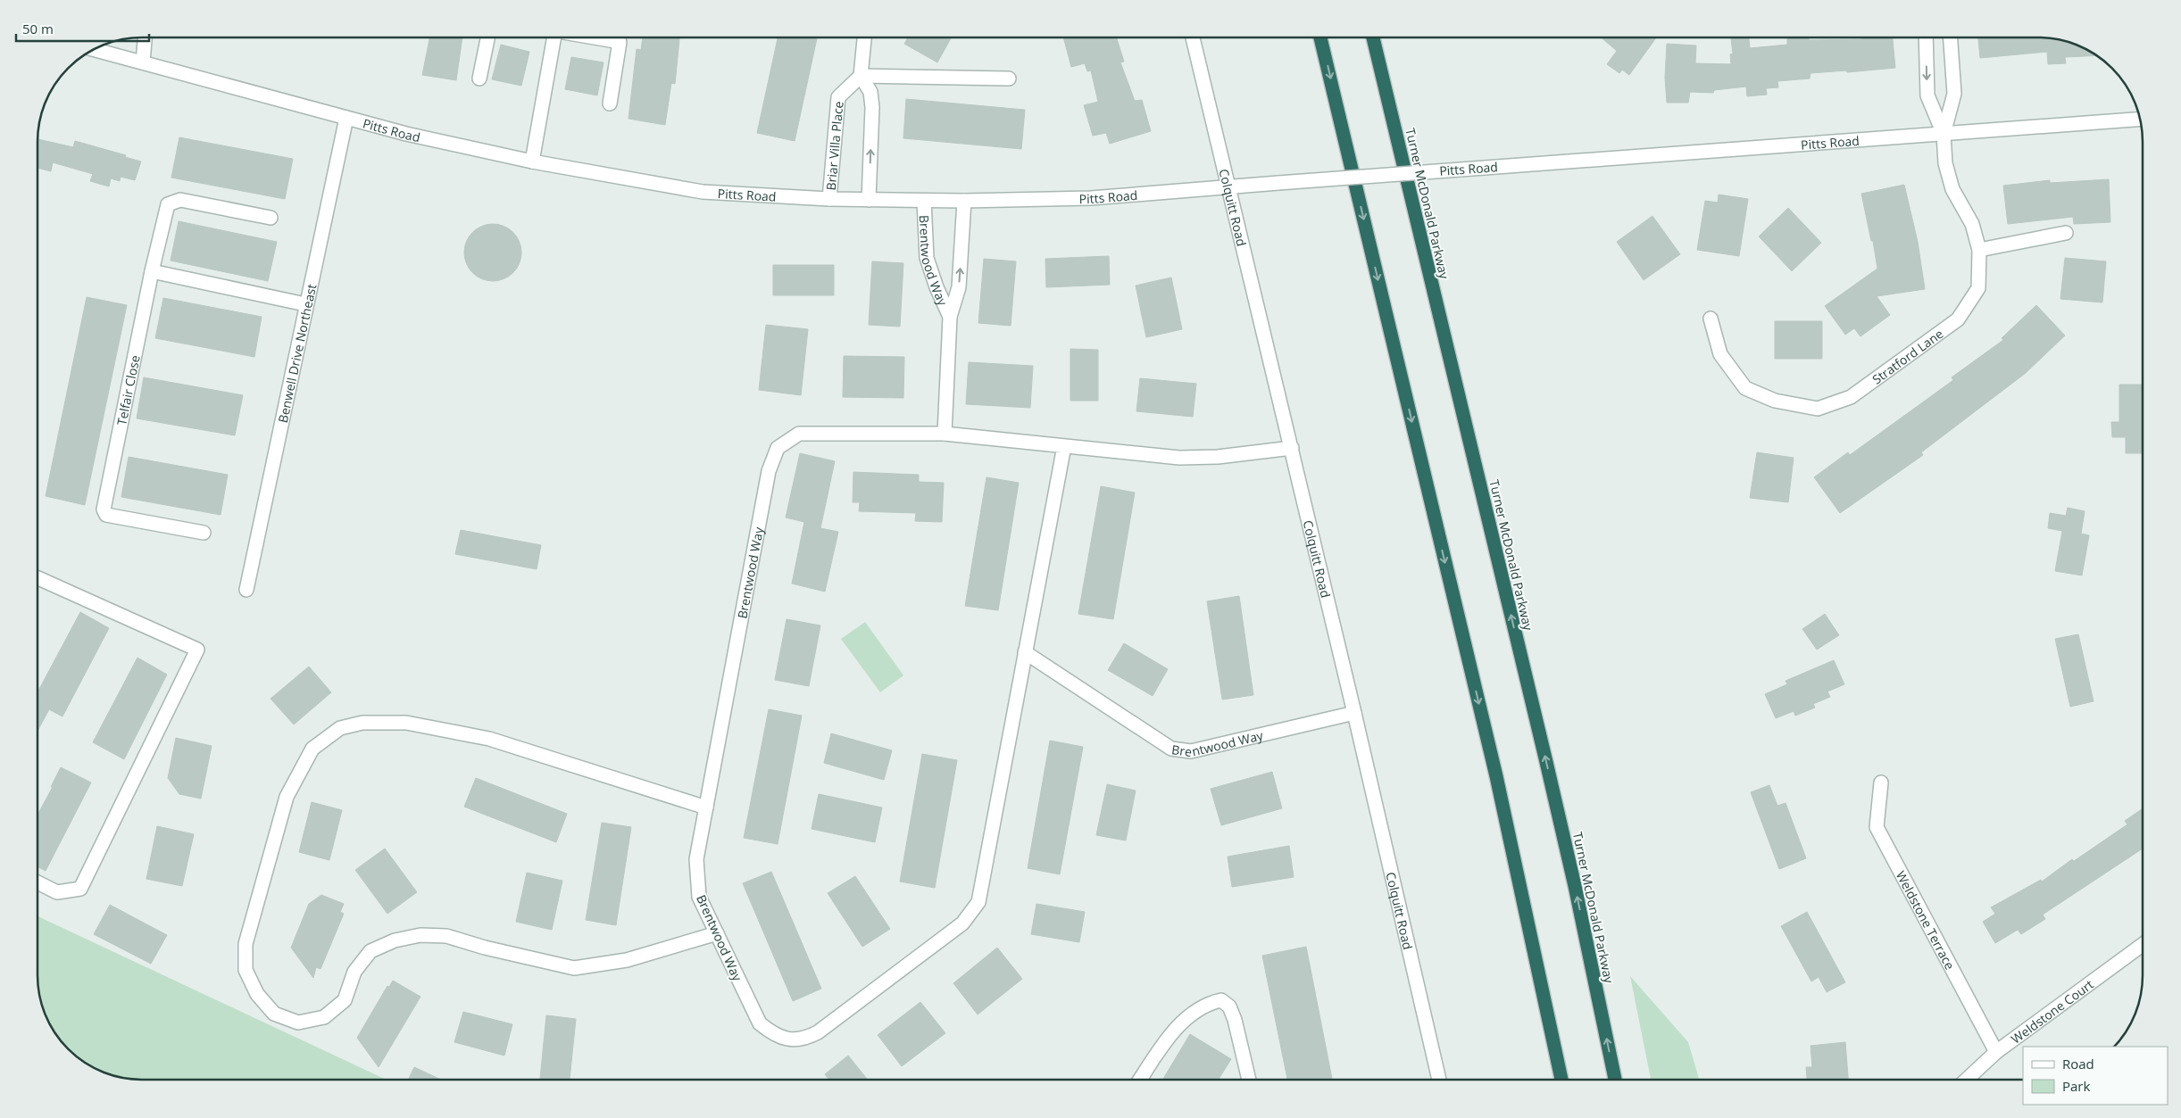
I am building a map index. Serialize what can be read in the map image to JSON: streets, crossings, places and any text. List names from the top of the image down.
{
  "streets": {
    "highway": ["Turner McDonald Parkway"],
    "street": [
      "Pitts Road",
      "Briar Villa Place",
      "Colquitt Road",
      "Brentwood Way",
      "Benwell Drive Northeast",
      "Stratford Lane",
      "Telfair Close",
      "Weldstone Terrace",
      "Weldstone Court"
    ]
  },
  "crossings": [
    ["Pitts Road", "Briar Villa Place"],
    ["Pitts Road", "Colquitt Road"],
    ["Pitts Road", "Brentwood Way"],
    ["Pitts Road", "Benwell Drive Northeast"],
    ["Pitts Road", "Stratford Lane"],
    ["Colquitt Road", "Brentwood Way"],
    ["Weldstone Terrace", "Weldstone Court"]
  ],
  "legend": ["Road", "Park"],
  "scale_bar": "50 m"
}
